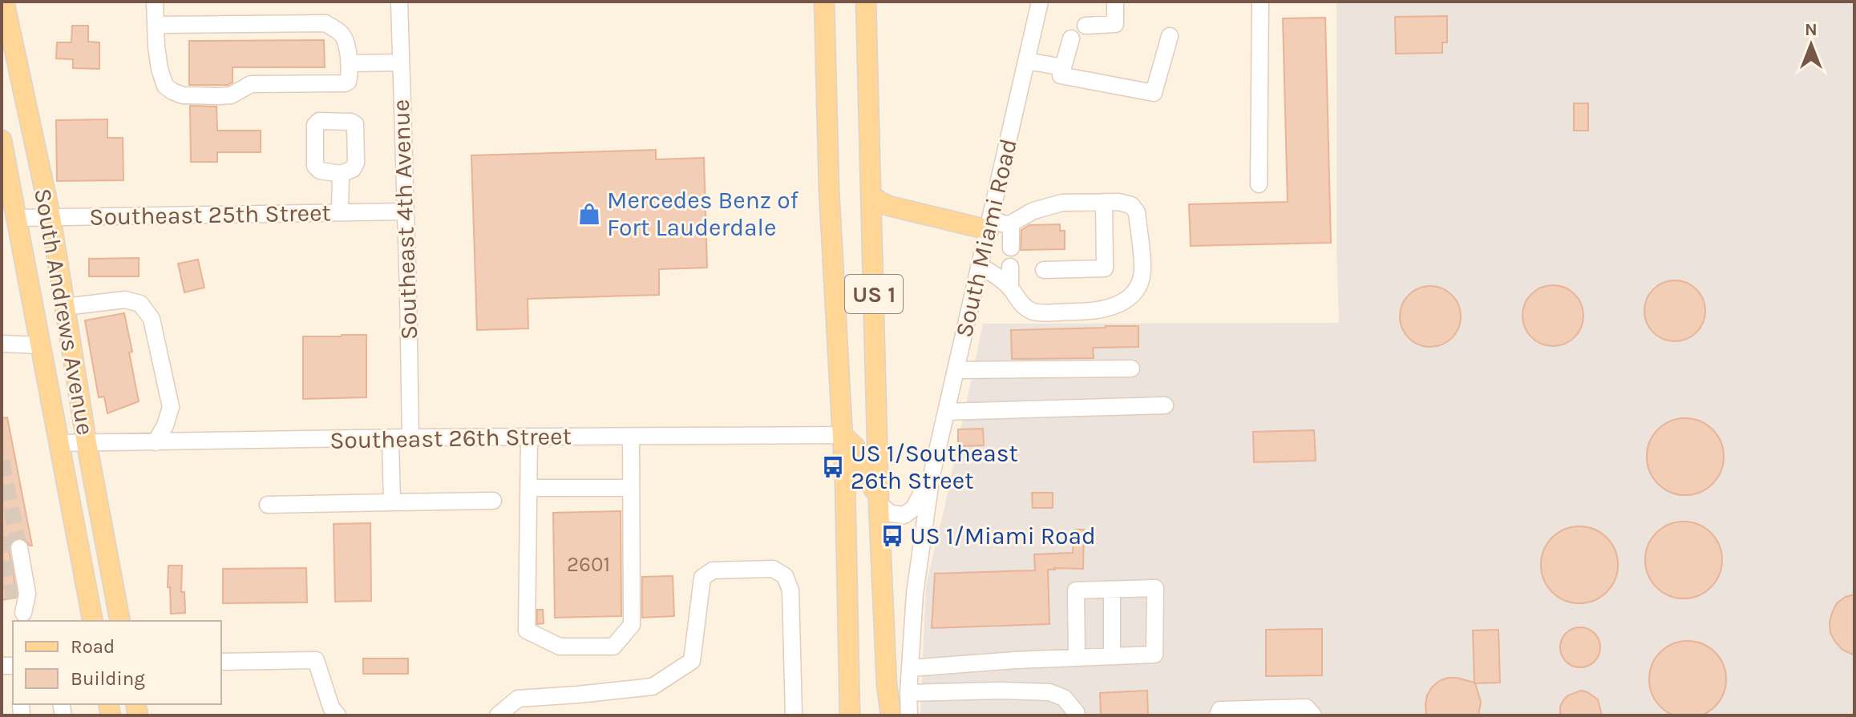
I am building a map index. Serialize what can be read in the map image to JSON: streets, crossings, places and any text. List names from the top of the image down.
{
  "streets": {
    "main road": ["US 1", "South Andrews Avenue"],
    "street": [
      "Southeast 25th Street",
      "Southeast 4th Avenue",
      "South Miami Road",
      "Southeast 26th Street"
    ]
  },
  "crossings": [
    ["Southeast 25th Street", "Southeast 4th Avenue"],
    ["Southeast 25th Street", "South Andrews Avenue"],
    ["Southeast 4th Avenue", "Southeast 26th Street"],
    ["South Miami Road", "US 1"],
    ["US 1", "Southeast 26th Street"],
    ["South Andrews Avenue", "Southeast 26th Street"]
  ],
  "places": {
    "shop": ["Mercedes Benz of Fort Lauderdale"],
    "bus stop": ["US 1/Southeast 26th Street", "US 1/Miami Road"]
  },
  "house_numbers": ["2601"],
  "legend": ["Road", "Building"],
  "north": "top"
}
